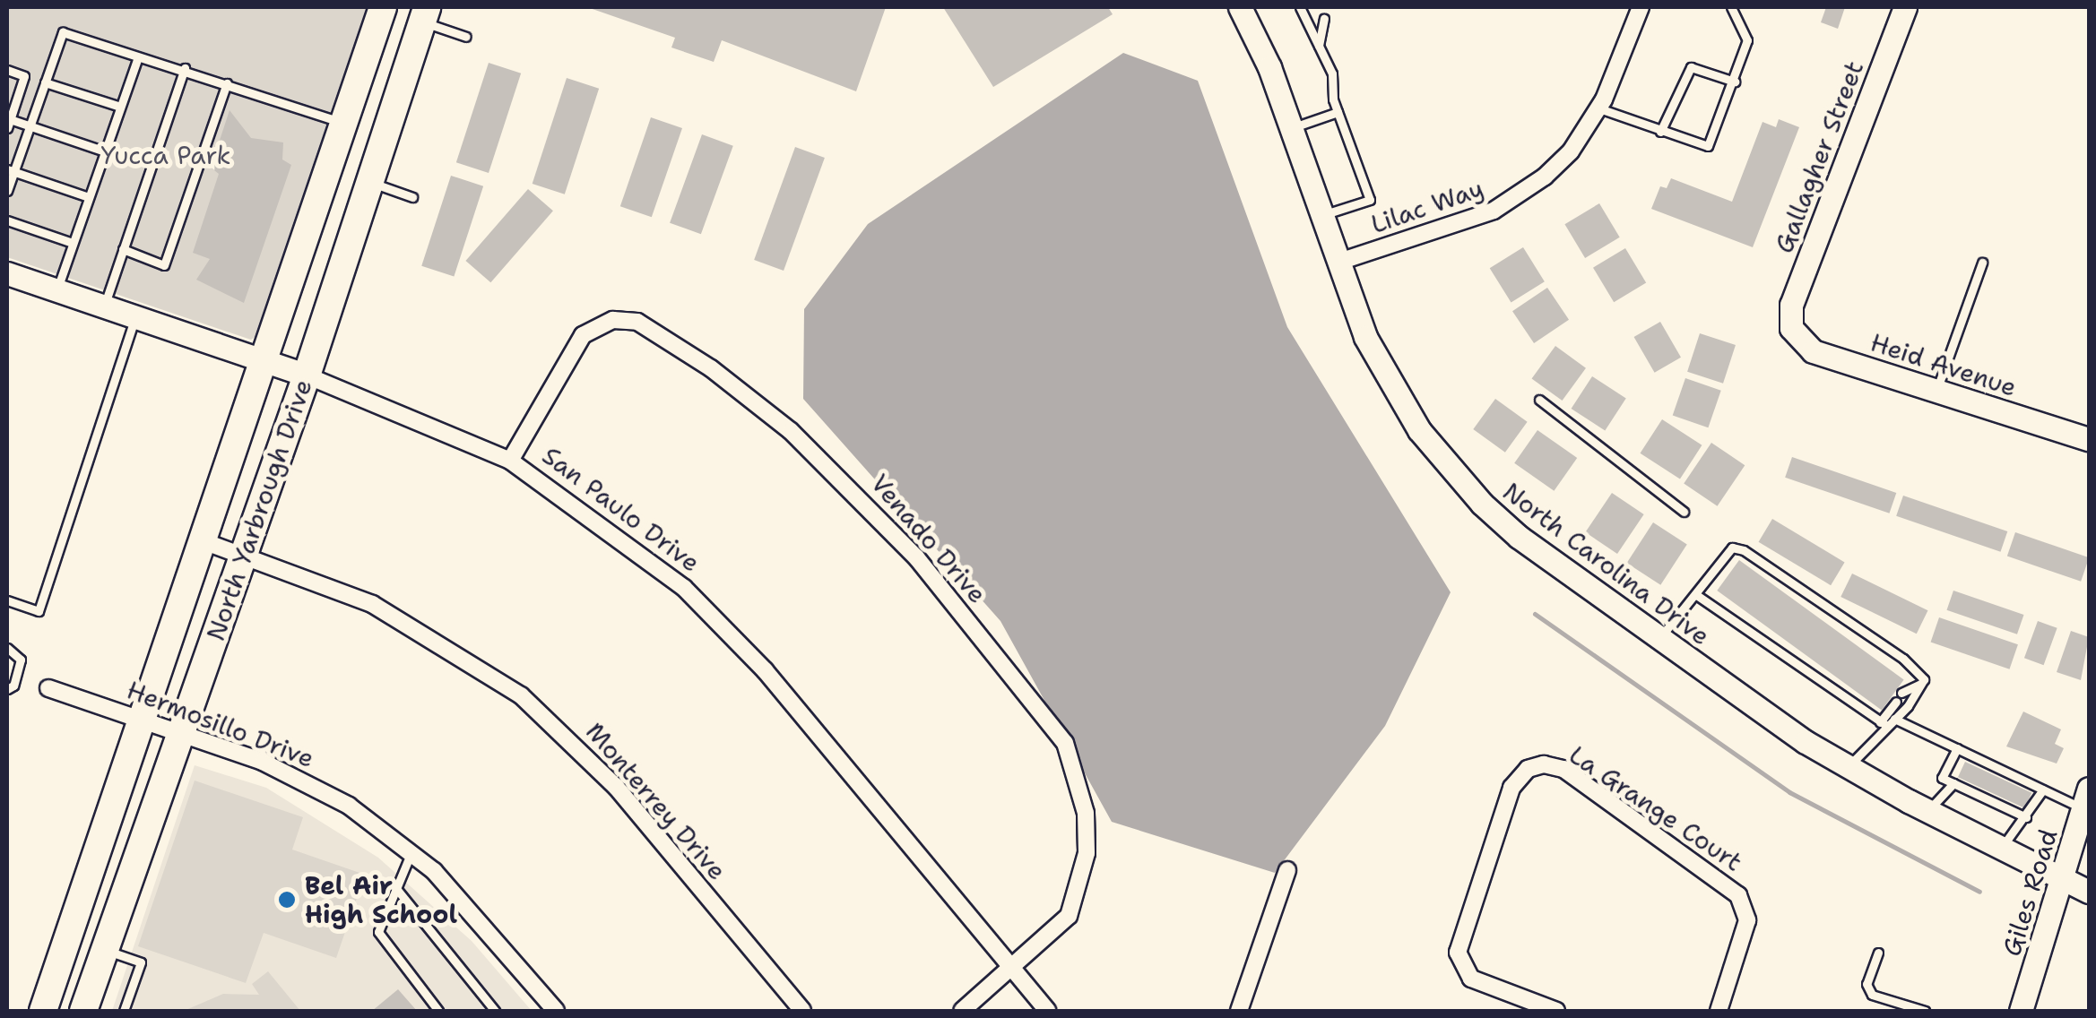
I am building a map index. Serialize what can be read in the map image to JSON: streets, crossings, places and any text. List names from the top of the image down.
{
  "streets": {
    "main road": [
      "Gallagher Street",
      "Heid Avenue",
      "San Paulo Drive",
      "North Yarbrough Drive",
      "North Carolina Drive",
      "Giles Road"
    ],
    "street": [
      "Lilac Way",
      "Venado Drive",
      "Hermosillo Drive",
      "Monterrey Drive",
      "La Grange Court"
    ]
  },
  "crossings": [
    ["Gallagher Street", "Heid Avenue"],
    ["Lilac Way", "North Carolina Drive"],
    ["San Paulo Drive", "North Yarbrough Drive"],
    ["San Paulo Drive", "Venado Drive"],
    ["North Yarbrough Drive", "Hermosillo Drive"],
    ["North Yarbrough Drive", "Monterrey Drive"],
    ["North Carolina Drive", "Giles Road"]
  ],
  "parks": ["Yucca Park"],
  "places": ["Bel Air High School"]
}
